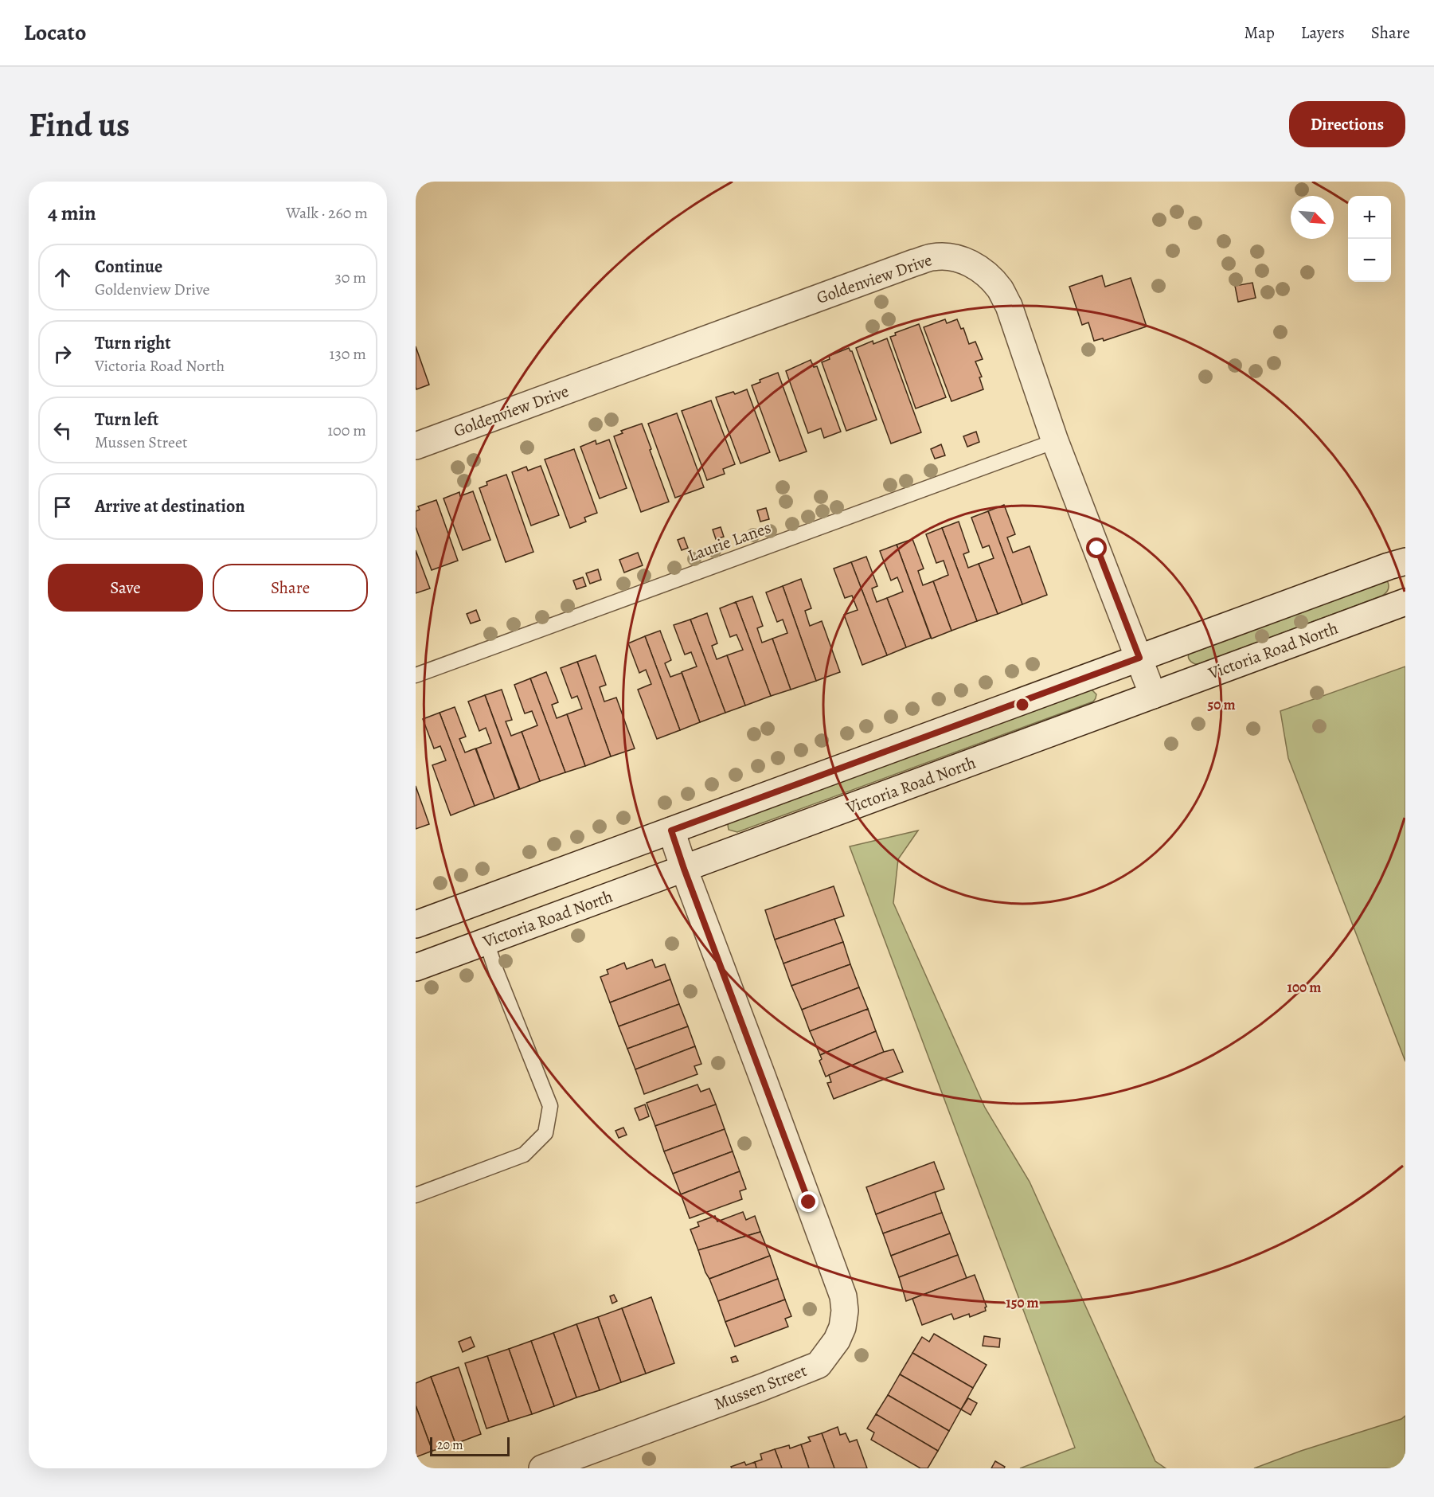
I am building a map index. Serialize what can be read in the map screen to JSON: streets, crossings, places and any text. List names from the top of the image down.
{
  "streets": {
    "main road": ["Goldenview Drive", "Victoria Road North", "Mussen Street"],
    "lane": ["Laurie Lanes"]
  },
  "crossings": [
    ["Goldenview Drive", "Laurie Lanes"],
    ["Goldenview Drive", "Victoria Road North"],
    ["Victoria Road North", "Mussen Street"]
  ],
  "scale_bar": "20 m",
  "north": "bottom right",
  "page": {
    "header": "Locato",
    "nav": ["Map", "Layers", "Share"],
    "buttons": [
      "Directions",
      ["Save", "Share"]
    ],
    "title": "Find us",
    "heading": ["4 min", "Walk · 260 m"],
    "map_buttons": ["+", "−"],
    "list": [
      ["Continue", "Goldenview Drive", "30 m"],
      ["Turn right", "Victoria Road North", "130 m"],
      ["Turn left", "Mussen Street", "100 m"],
      "Arrive at destination"
    ],
    "scale": "20 m"
  },
  "rings": ["50 m", "100 m", "150 m"]
}
